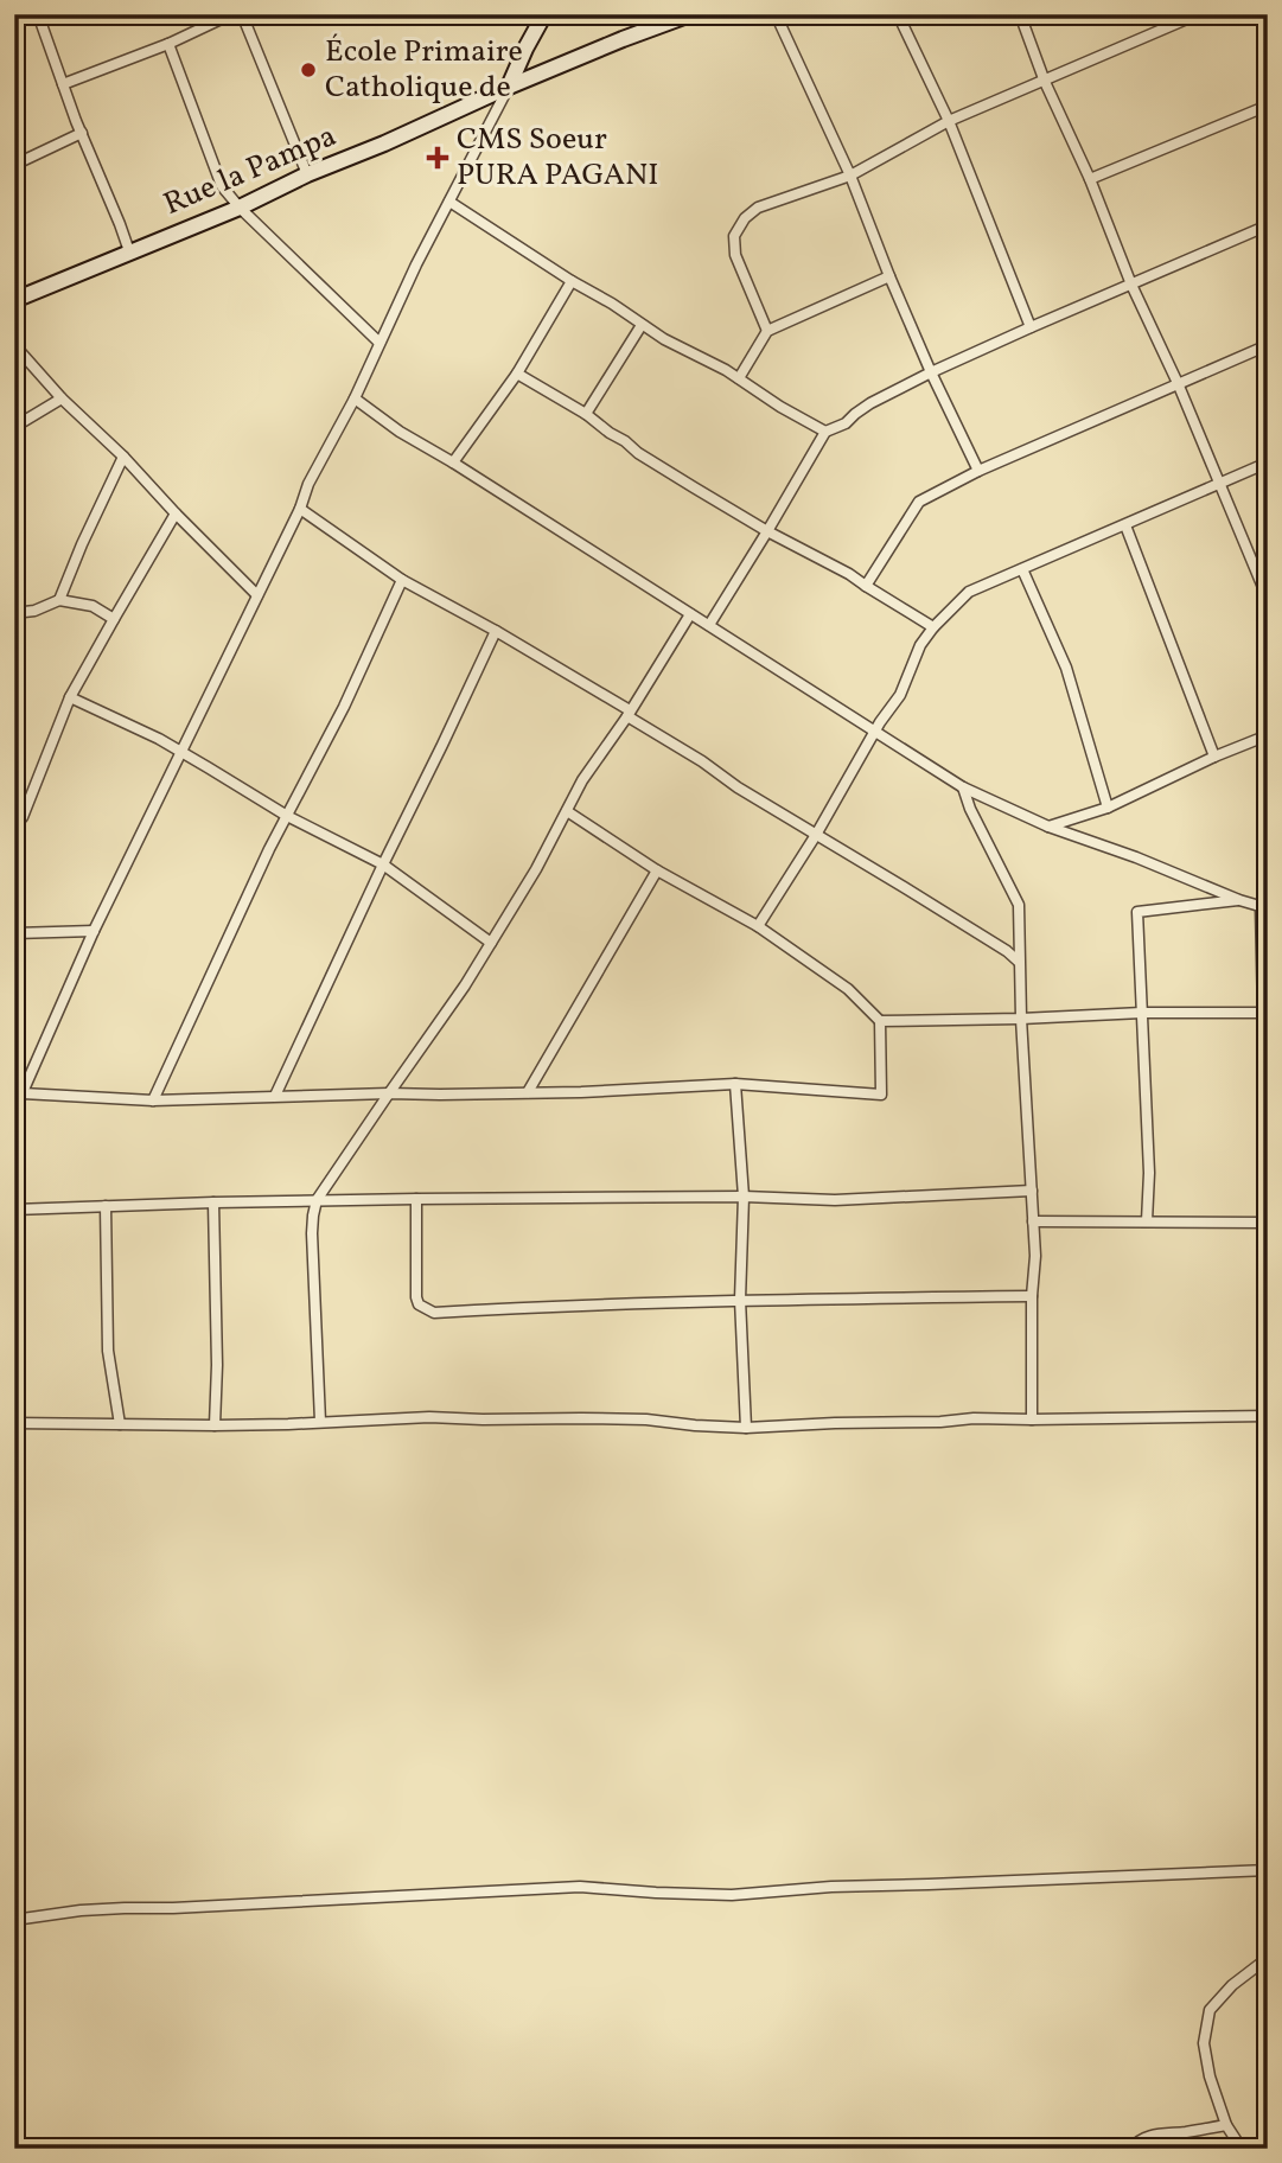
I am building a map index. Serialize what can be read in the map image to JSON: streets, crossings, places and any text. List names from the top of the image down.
{
  "streets": {
    "street": ["Rue la Pampa"]
  },
  "places": {
    "other": ["École Primaire Catholique de"],
    "health": ["CMS Soeur PURA PAGANI"]
  }
}
